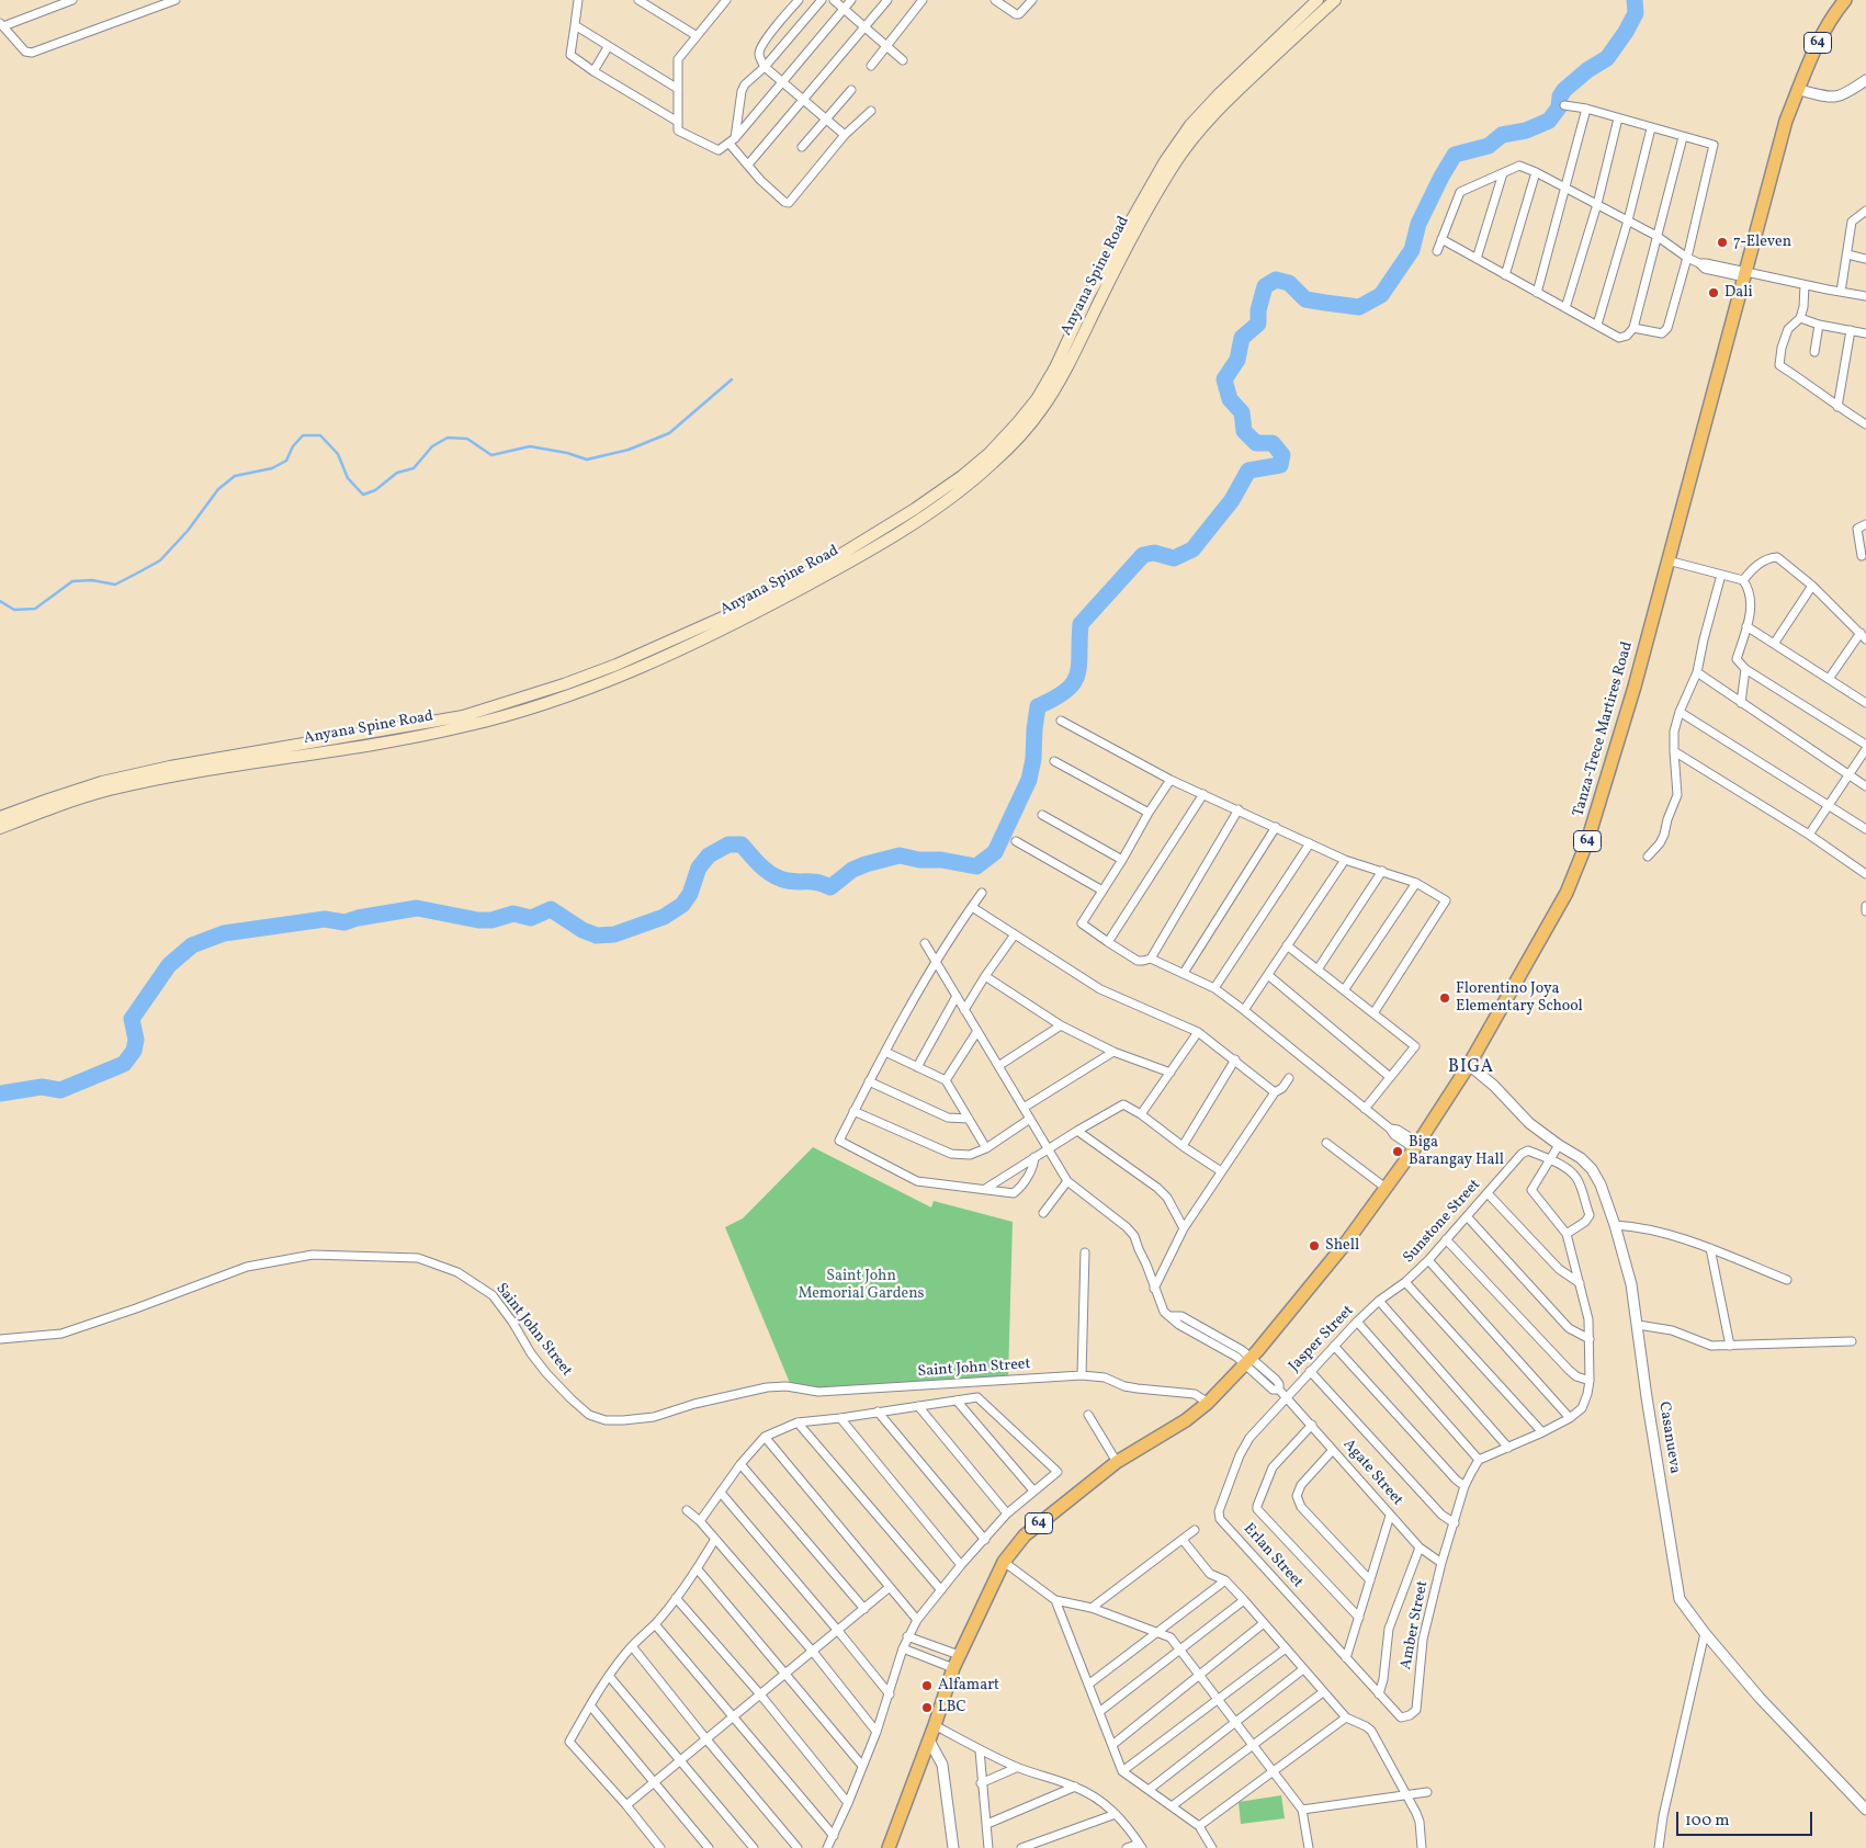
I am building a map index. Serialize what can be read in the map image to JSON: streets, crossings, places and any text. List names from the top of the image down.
{
  "streets": {
    "main road": ["64", "Anyana Spine Road", "Tanza-Trece Martires Road"],
    "street": [
      "Sunstone Street",
      "Saint John Street",
      "Jasper Street",
      "Casanueva",
      "Agate Street",
      "Erlan Street",
      "Amber Street"
    ]
  },
  "crossings": [
    ["Tanza-Trece Martires Road", "Saint John Street"],
    ["Tanza-Trece Martires Road", "Casanueva"],
    ["Tanza-Trece Martires Road", "Agate Street"],
    ["Sunstone Street", "Jasper Street"],
    ["Jasper Street", "Agate Street"],
    ["Jasper Street", "Erlan Street"],
    ["Agate Street", "Erlan Street"],
    ["Agate Street", "Amber Street"],
    ["Erlan Street", "Amber Street"]
  ],
  "districts": ["BIGA"],
  "parks": ["Saint John Memorial Gardens"],
  "places": [
    "7-Eleven",
    "Dali",
    "Florentino Joya Elementary School",
    "Biga Barangay Hall",
    "Shell",
    "Alfamart",
    "LBC"
  ],
  "scale_bar": "100 m"
}
